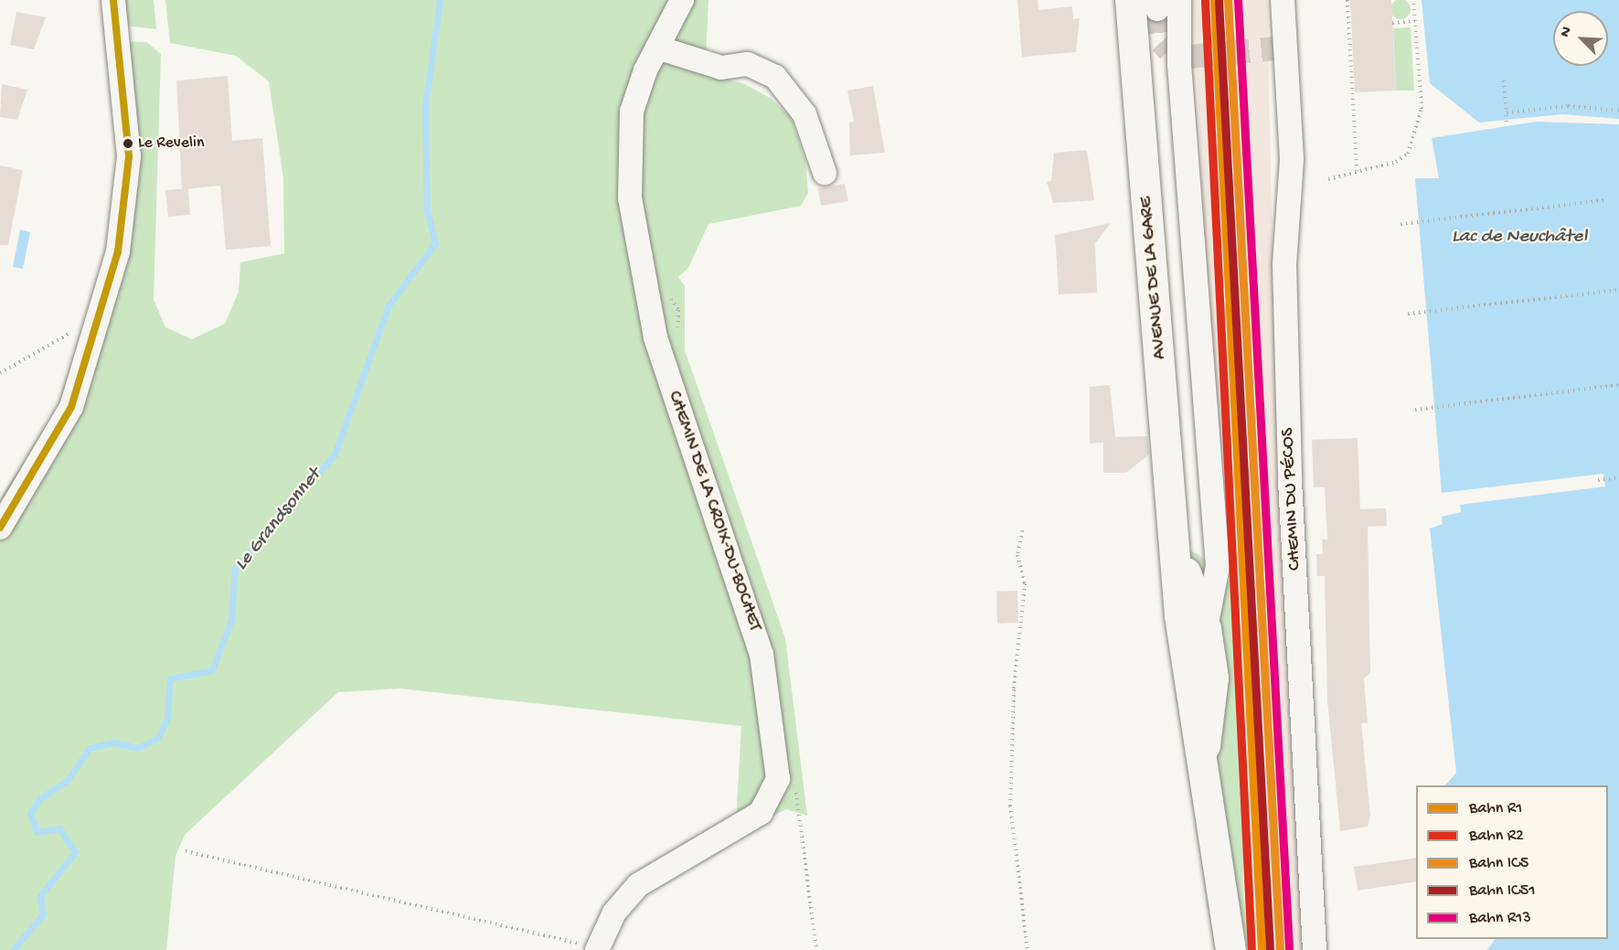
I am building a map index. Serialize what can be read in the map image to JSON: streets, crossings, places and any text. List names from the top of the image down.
{
  "streets": {
    "main road": ["AVENUE DE LA GARE"],
    "street": ["CHEMIN DU PÉCOS", "CHEMIN DE LA CROIX-DU-BOCHET"]
  },
  "water": ["Lac de Neuchâtel", "Le Grandsonnet"],
  "places": ["Le Revelin"],
  "lines": [
    "rail line R1",
    "rail line IC5",
    "rail line R13",
    "rail line R2",
    "rail line IC51"
  ],
  "legend": [
    "Bahn R1",
    "Bahn R2",
    "Bahn IC5",
    "Bahn IC51",
    "Bahn R13"
  ],
  "north": "top left"
}
